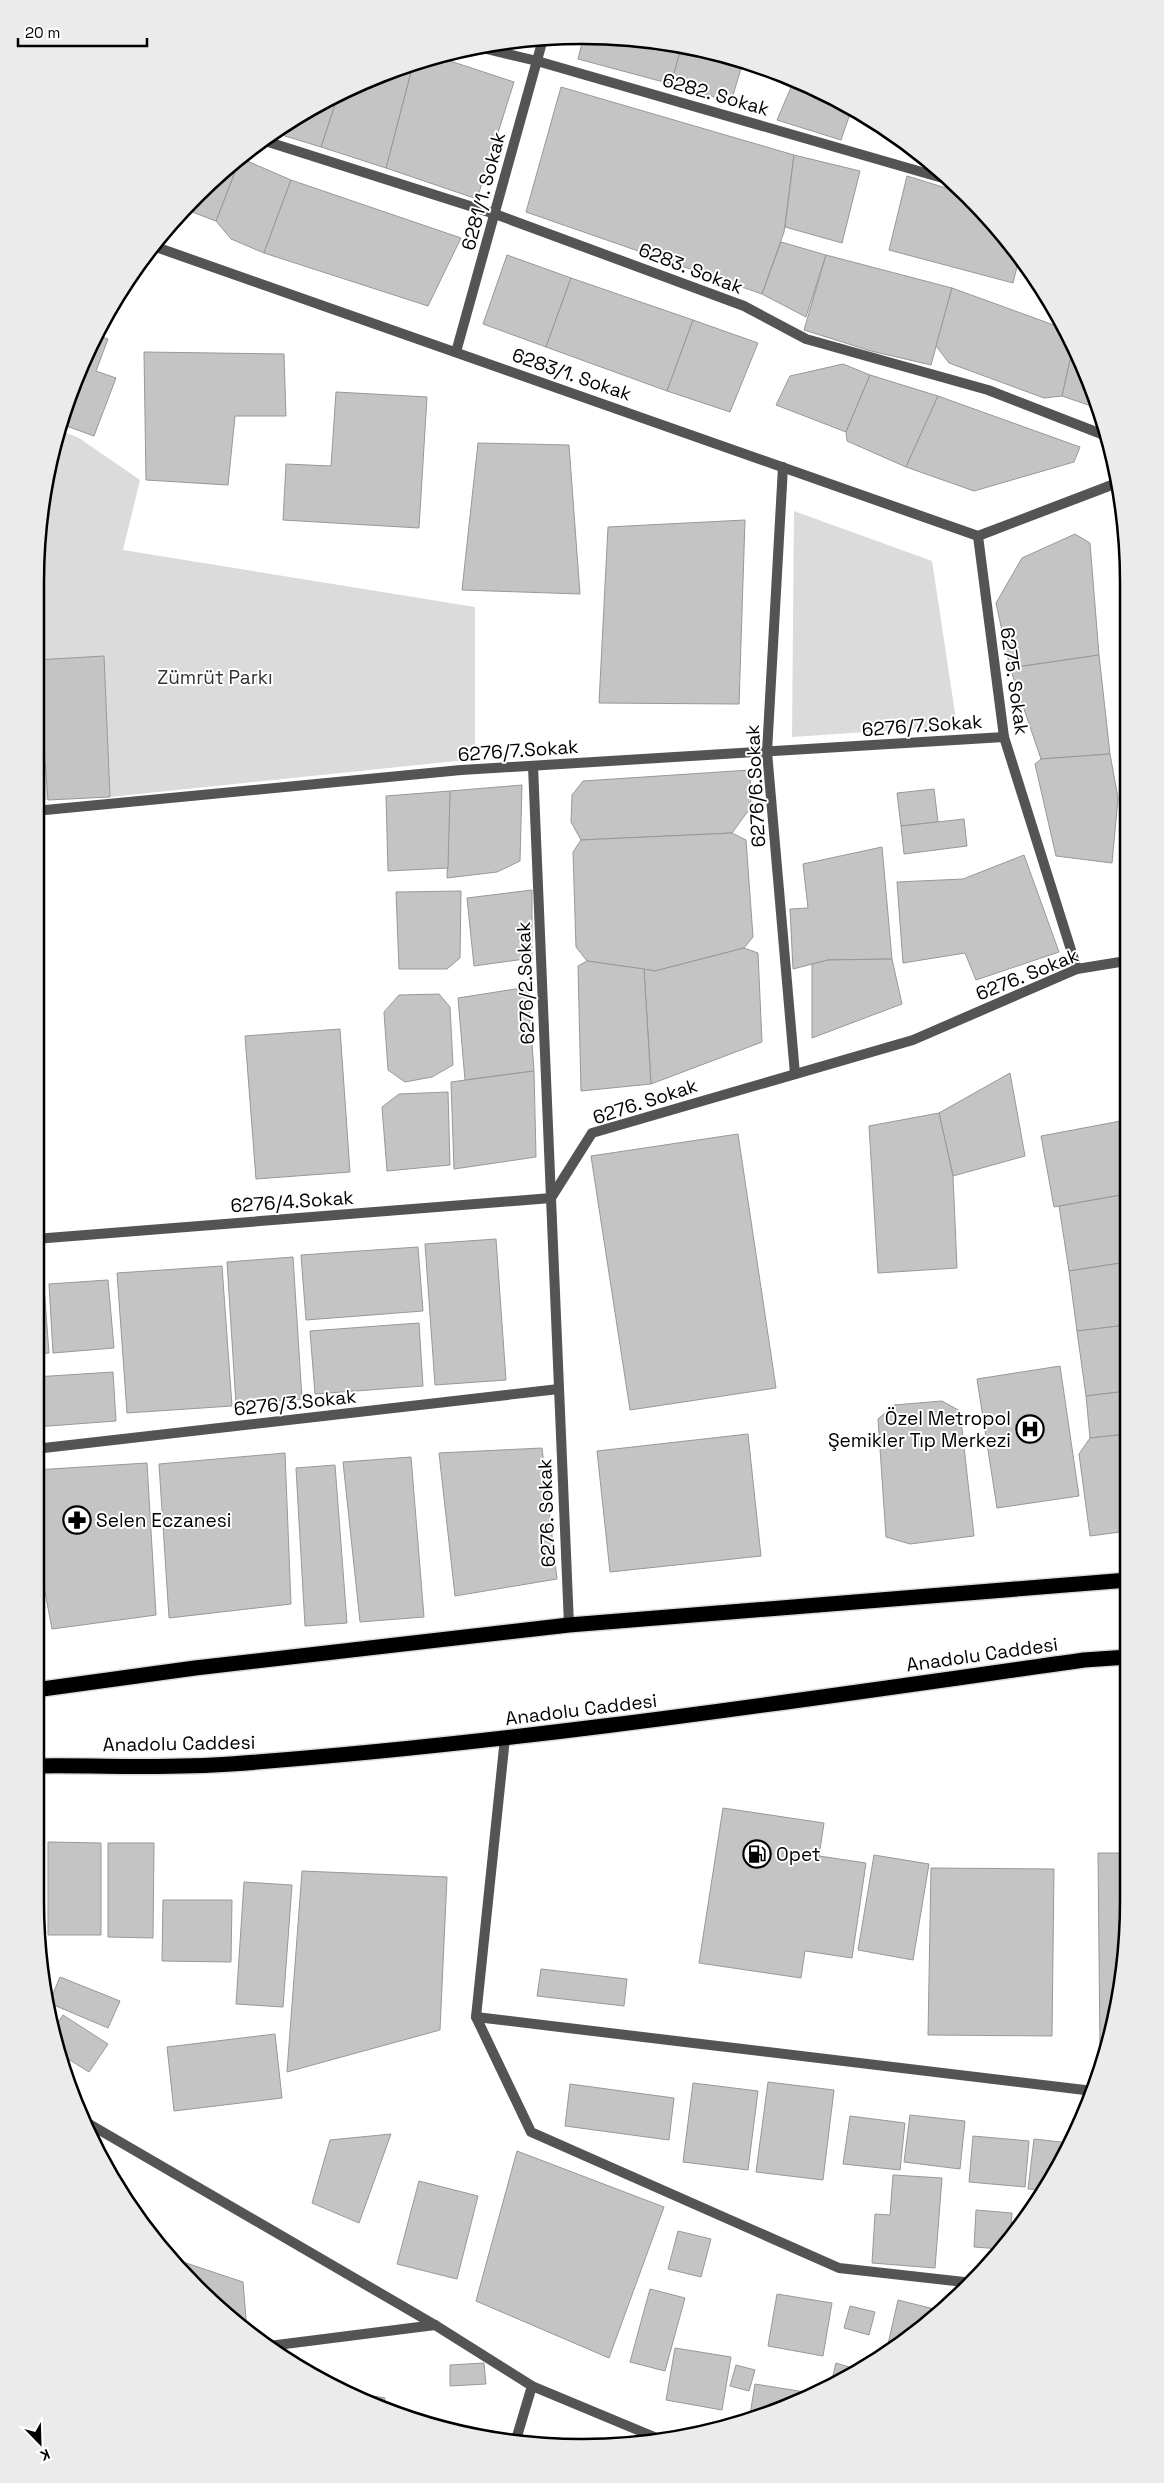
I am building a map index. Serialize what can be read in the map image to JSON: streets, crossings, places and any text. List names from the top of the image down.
{
  "streets": {
    "highway": ["Anadolu Caddesi"],
    "street": [
      "6282. Sokak",
      "6281/1. Sokak",
      "6283. Sokak",
      "6283/1. Sokak",
      "6275. Sokak",
      "6276/7.Sokak",
      "6276/6.Sokak",
      "6276. Sokak",
      "6276/2.Sokak",
      "6276/4.Sokak",
      "6276/3.Sokak"
    ]
  },
  "crossings": [
    ["6282. Sokak", "6281/1. Sokak"],
    ["6281/1. Sokak", "6283. Sokak"],
    ["6281/1. Sokak", "6283/1. Sokak"],
    ["6283/1. Sokak", "6275. Sokak"],
    ["6283/1. Sokak", "6276/6.Sokak"],
    ["6275. Sokak", "6276/7.Sokak"],
    ["6275. Sokak", "6276. Sokak"],
    ["6276/7.Sokak", "6276/6.Sokak"],
    ["6276/7.Sokak", "6276/2.Sokak"],
    ["6276/6.Sokak", "6276. Sokak"],
    ["6276. Sokak", "6276/2.Sokak"],
    ["6276. Sokak", "6276/4.Sokak"],
    ["6276. Sokak", "6276/3.Sokak"],
    ["6276/2.Sokak", "6276/4.Sokak"]
  ],
  "parks": ["Zümrüt Parkı"],
  "places": {
    "hospital": ["Özel Metropol Şemikler Tıp Merkezi"],
    "pharmacy": ["Selen Eczanesi"],
    "fuel station": ["Opet"]
  },
  "scale_bar": "20 m",
  "north": "bottom right"
}
